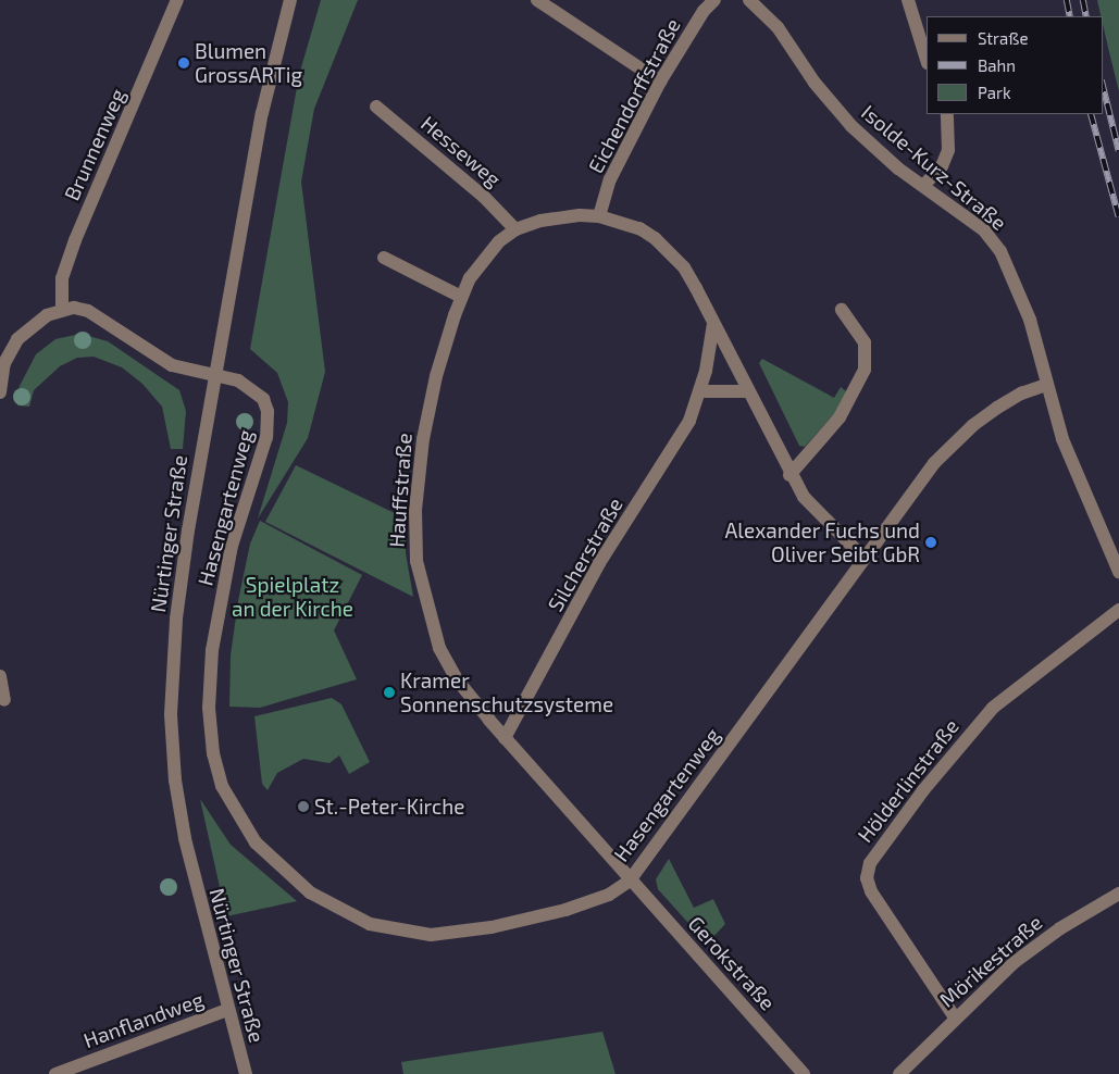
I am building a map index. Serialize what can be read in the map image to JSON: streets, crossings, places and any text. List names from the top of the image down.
{
  "streets": {
    "street": [
      "Eichendorffstraße",
      "Brunnenweg",
      "Hesseweg",
      "Isolde-Kurz-Straße",
      "Hauffstraße",
      "Hasengartenweg",
      "Nürtinger Straße",
      "Silcherstraße",
      "Hölderlinstraße",
      "Mörikestraße",
      "Gerokstraße",
      "Hanflandweg"
    ]
  },
  "crossings": [
    ["Eichendorffstraße", "Hauffstraße"],
    ["Brunnenweg", "Hasengartenweg"],
    ["Hesseweg", "Hauffstraße"],
    ["Isolde-Kurz-Straße", "Hasengartenweg"],
    ["Hauffstraße", "Hasengartenweg"],
    ["Hauffstraße", "Silcherstraße"],
    ["Hauffstraße", "Gerokstraße"],
    ["Hasengartenweg", "Nürtinger Straße"],
    ["Hasengartenweg", "Gerokstraße"],
    ["Nürtinger Straße", "Hanflandweg"],
    ["Hölderlinstraße", "Mörikestraße"]
  ],
  "parks": ["Spielplatz an der Kirche"],
  "places": [
    "Blumen GrossARTig",
    "Alexander Fuchs und Oliver Seibt GbR",
    "Kramer Sonnenschutzsysteme",
    "St.-Peter-Kirche"
  ],
  "legend": ["Straße", "Bahn", "Park"]
}
